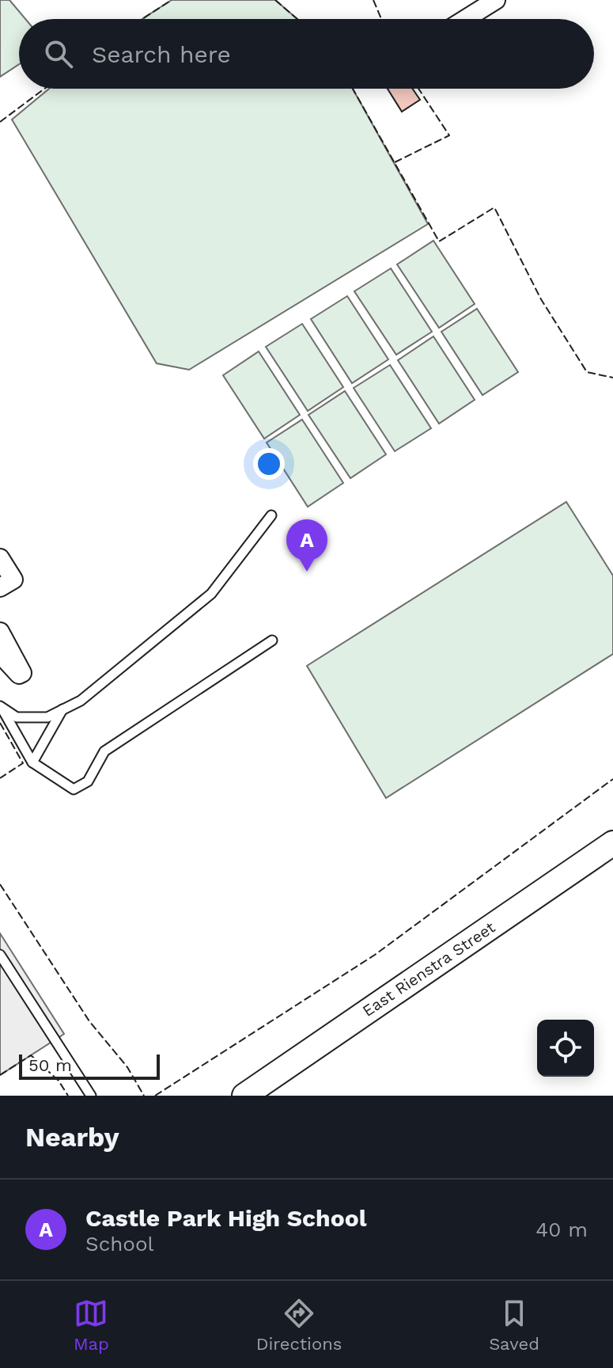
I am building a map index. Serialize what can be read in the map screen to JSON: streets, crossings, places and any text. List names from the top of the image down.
{
  "streets": {
    "street": ["East Rienstra Street"]
  },
  "scale_bar": "50 m",
  "page": {
    "search": "Search here",
    "pins": "A",
    "scale": "50 m",
    "heading": "Nearby",
    "list": [
      {
        "mark": "A",
        "name": "Castle Park High School",
        "note": "School",
        "value": "40 m"
      }
    ],
    "nav": ["Map", "Directions", "Saved"]
  }
}
